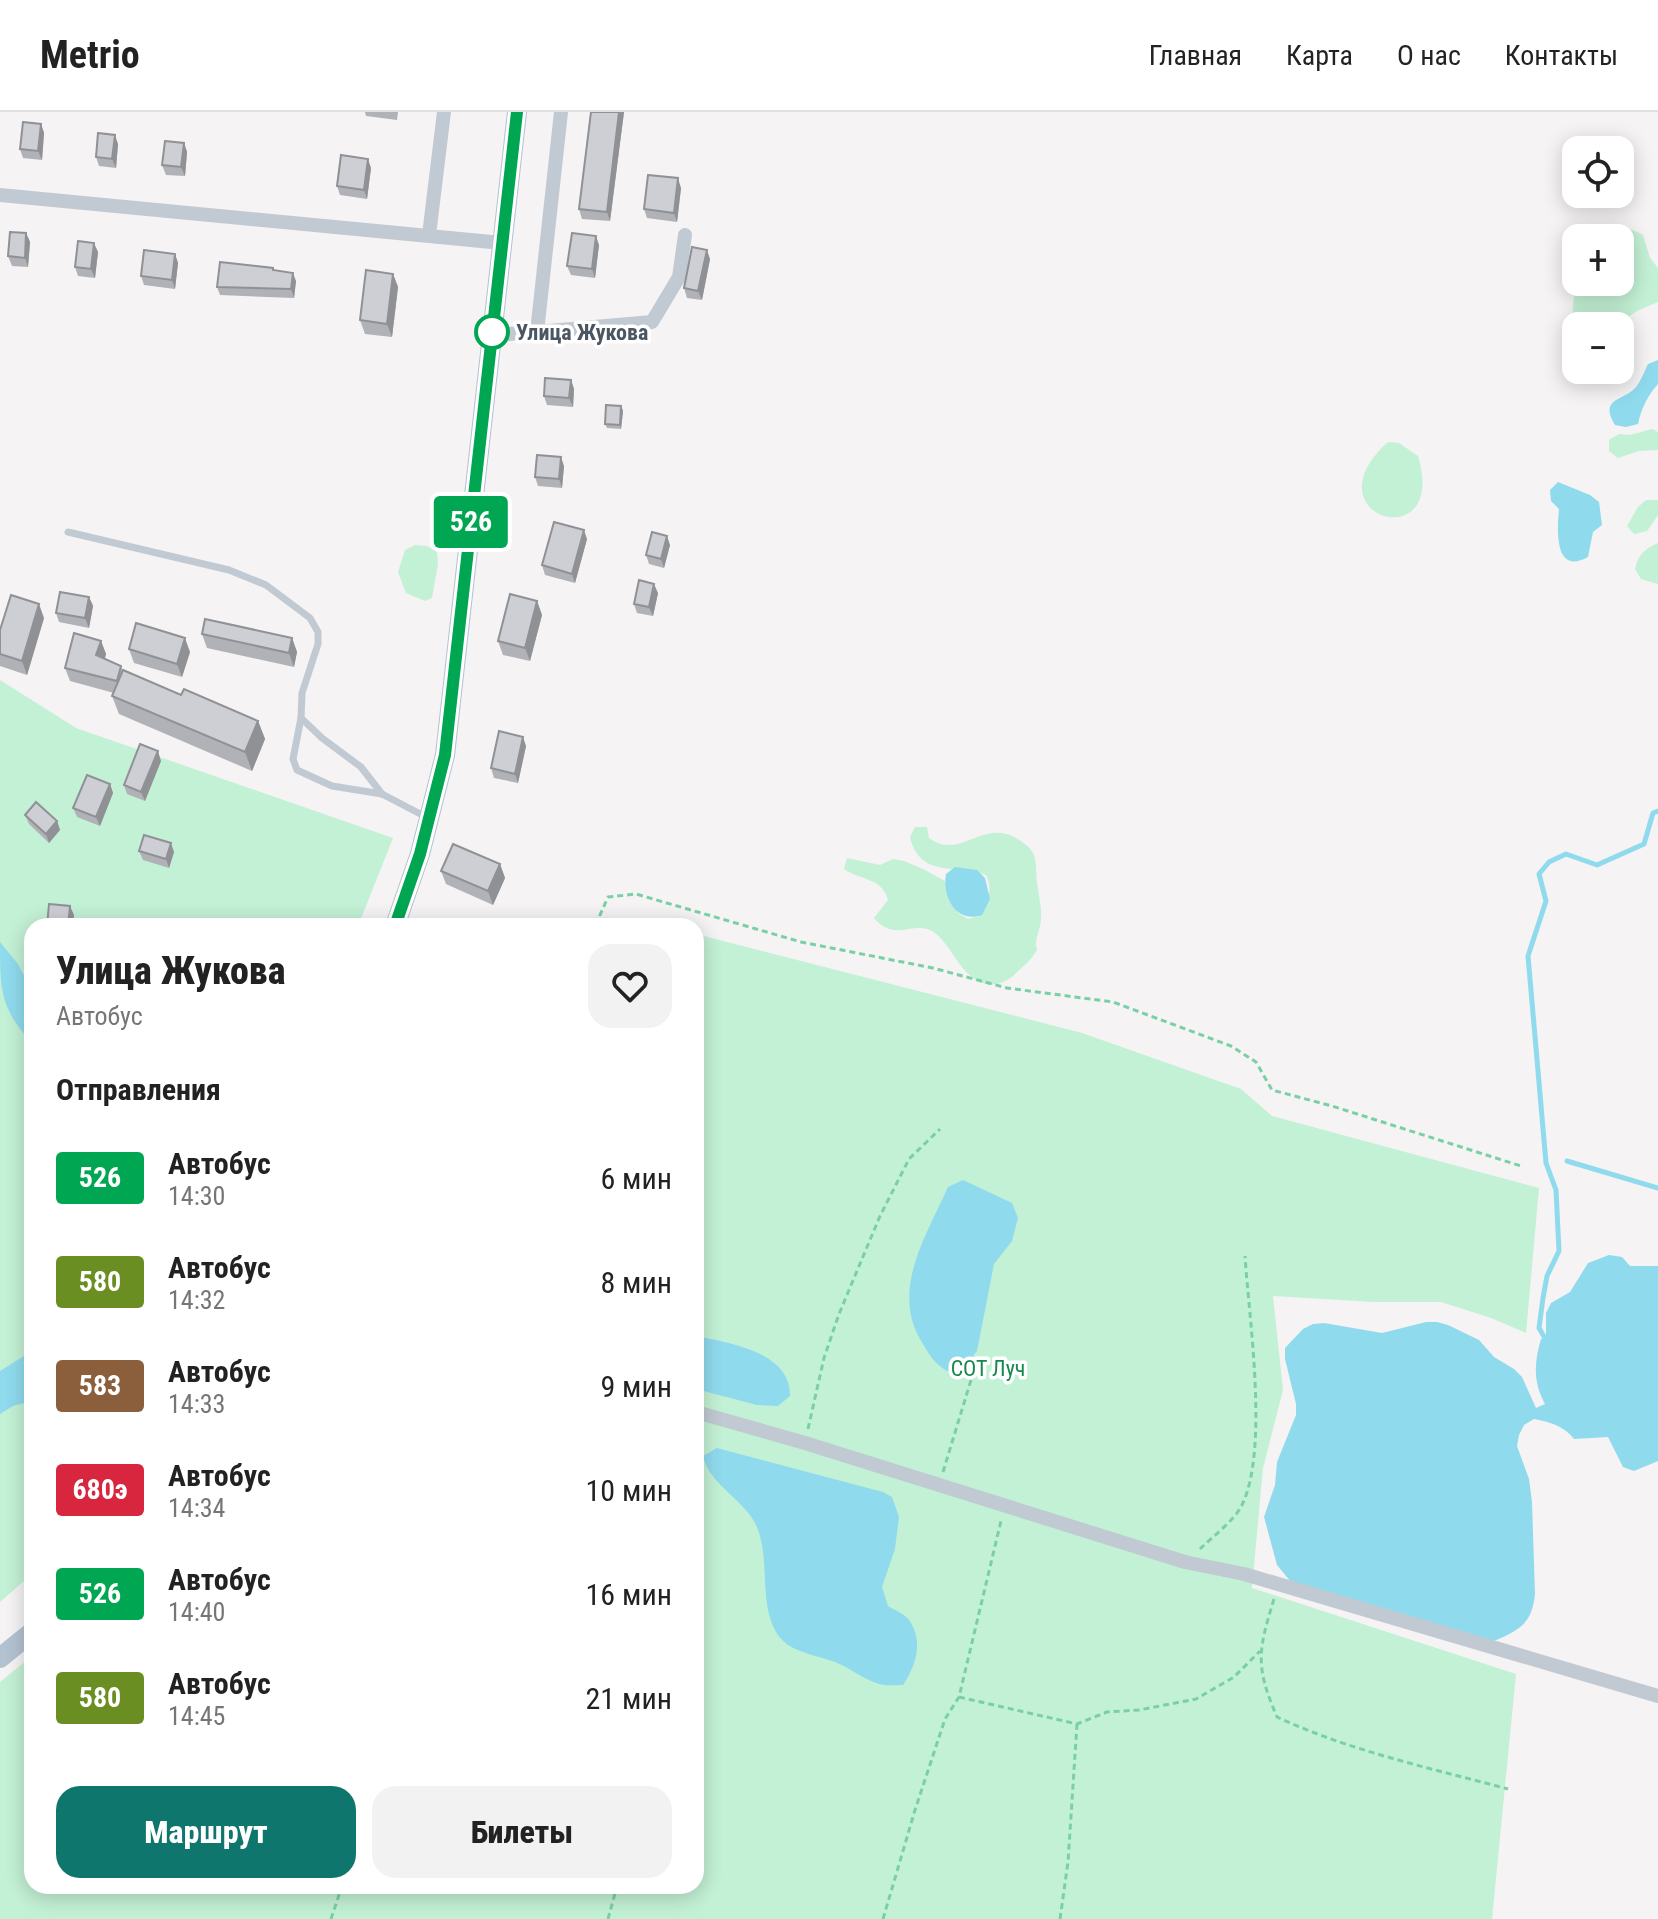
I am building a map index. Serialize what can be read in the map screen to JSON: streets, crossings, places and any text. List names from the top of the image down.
{
  "parks": ["СОТ Луч"],
  "places": ["Улица Жукова"],
  "lines": ["bus line 526"],
  "page": {
    "header": "Metrio",
    "nav": [
      "Главная",
      "Карта",
      "О нас",
      "Контакты"
    ],
    "on_map": "526",
    "map_buttons": ["+", "−"],
    "heading": [
      ["Улица Жукова", "Автобус"],
      "Отправления"
    ],
    "list": [
      {
        "mark": "526",
        "name": "Автобус",
        "note": "14:30",
        "value": "6 мин"
      },
      {
        "mark": "580",
        "name": "Автобус",
        "note": "14:32",
        "value": "8 мин"
      },
      {
        "mark": "583",
        "name": "Автобус",
        "note": "14:33",
        "value": "9 мин"
      },
      {
        "mark": "680э",
        "name": "Автобус",
        "note": "14:34",
        "value": "10 мин"
      },
      {
        "mark": "526",
        "name": "Автобус",
        "note": "14:40",
        "value": "16 мин"
      },
      {
        "mark": "580",
        "name": "Автобус",
        "note": "14:45",
        "value": "21 мин"
      }
    ],
    "buttons": ["Маршрут", "Билеты"]
  }
}
